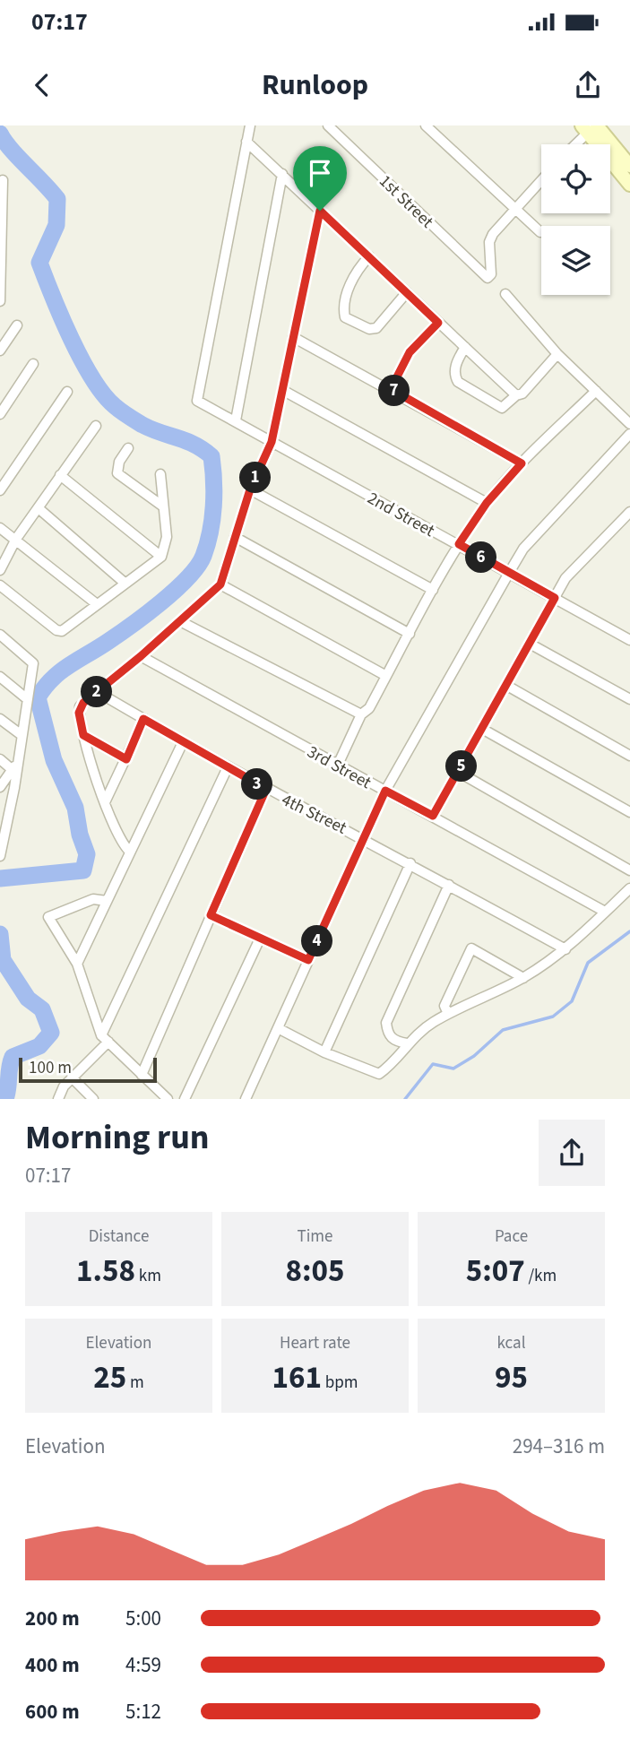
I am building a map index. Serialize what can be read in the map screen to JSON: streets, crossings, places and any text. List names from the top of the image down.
{
  "streets": {
    "street": [
      "1st Street",
      "2nd Street",
      "3rd Street",
      "4th Street"
    ]
  },
  "scale_bar": "100 m",
  "page": {
    "status": "07:17",
    "header": "Runloop",
    "pins": [
      "7",
      "1",
      "6",
      "2",
      "5",
      "3",
      "4"
    ],
    "scale": "100 m",
    "heading": ["Morning run", "07:17"],
    "stats": [
      ["Distance", "1.58 km"],
      ["Time", "8:05"],
      ["Pace", "5:07 /km"],
      ["Elevation", "25 m"],
      ["Heart rate", "161 bpm"],
      ["kcal", "95"]
    ],
    "chart": ["Elevation", "294–316 m"],
    "list": [
      {
        "name": "200 m",
        "note": "5:00"
      },
      {
        "name": "400 m",
        "note": "4:59"
      },
      {
        "name": "600 m",
        "note": "5:12"
      }
    ]
  }
}
